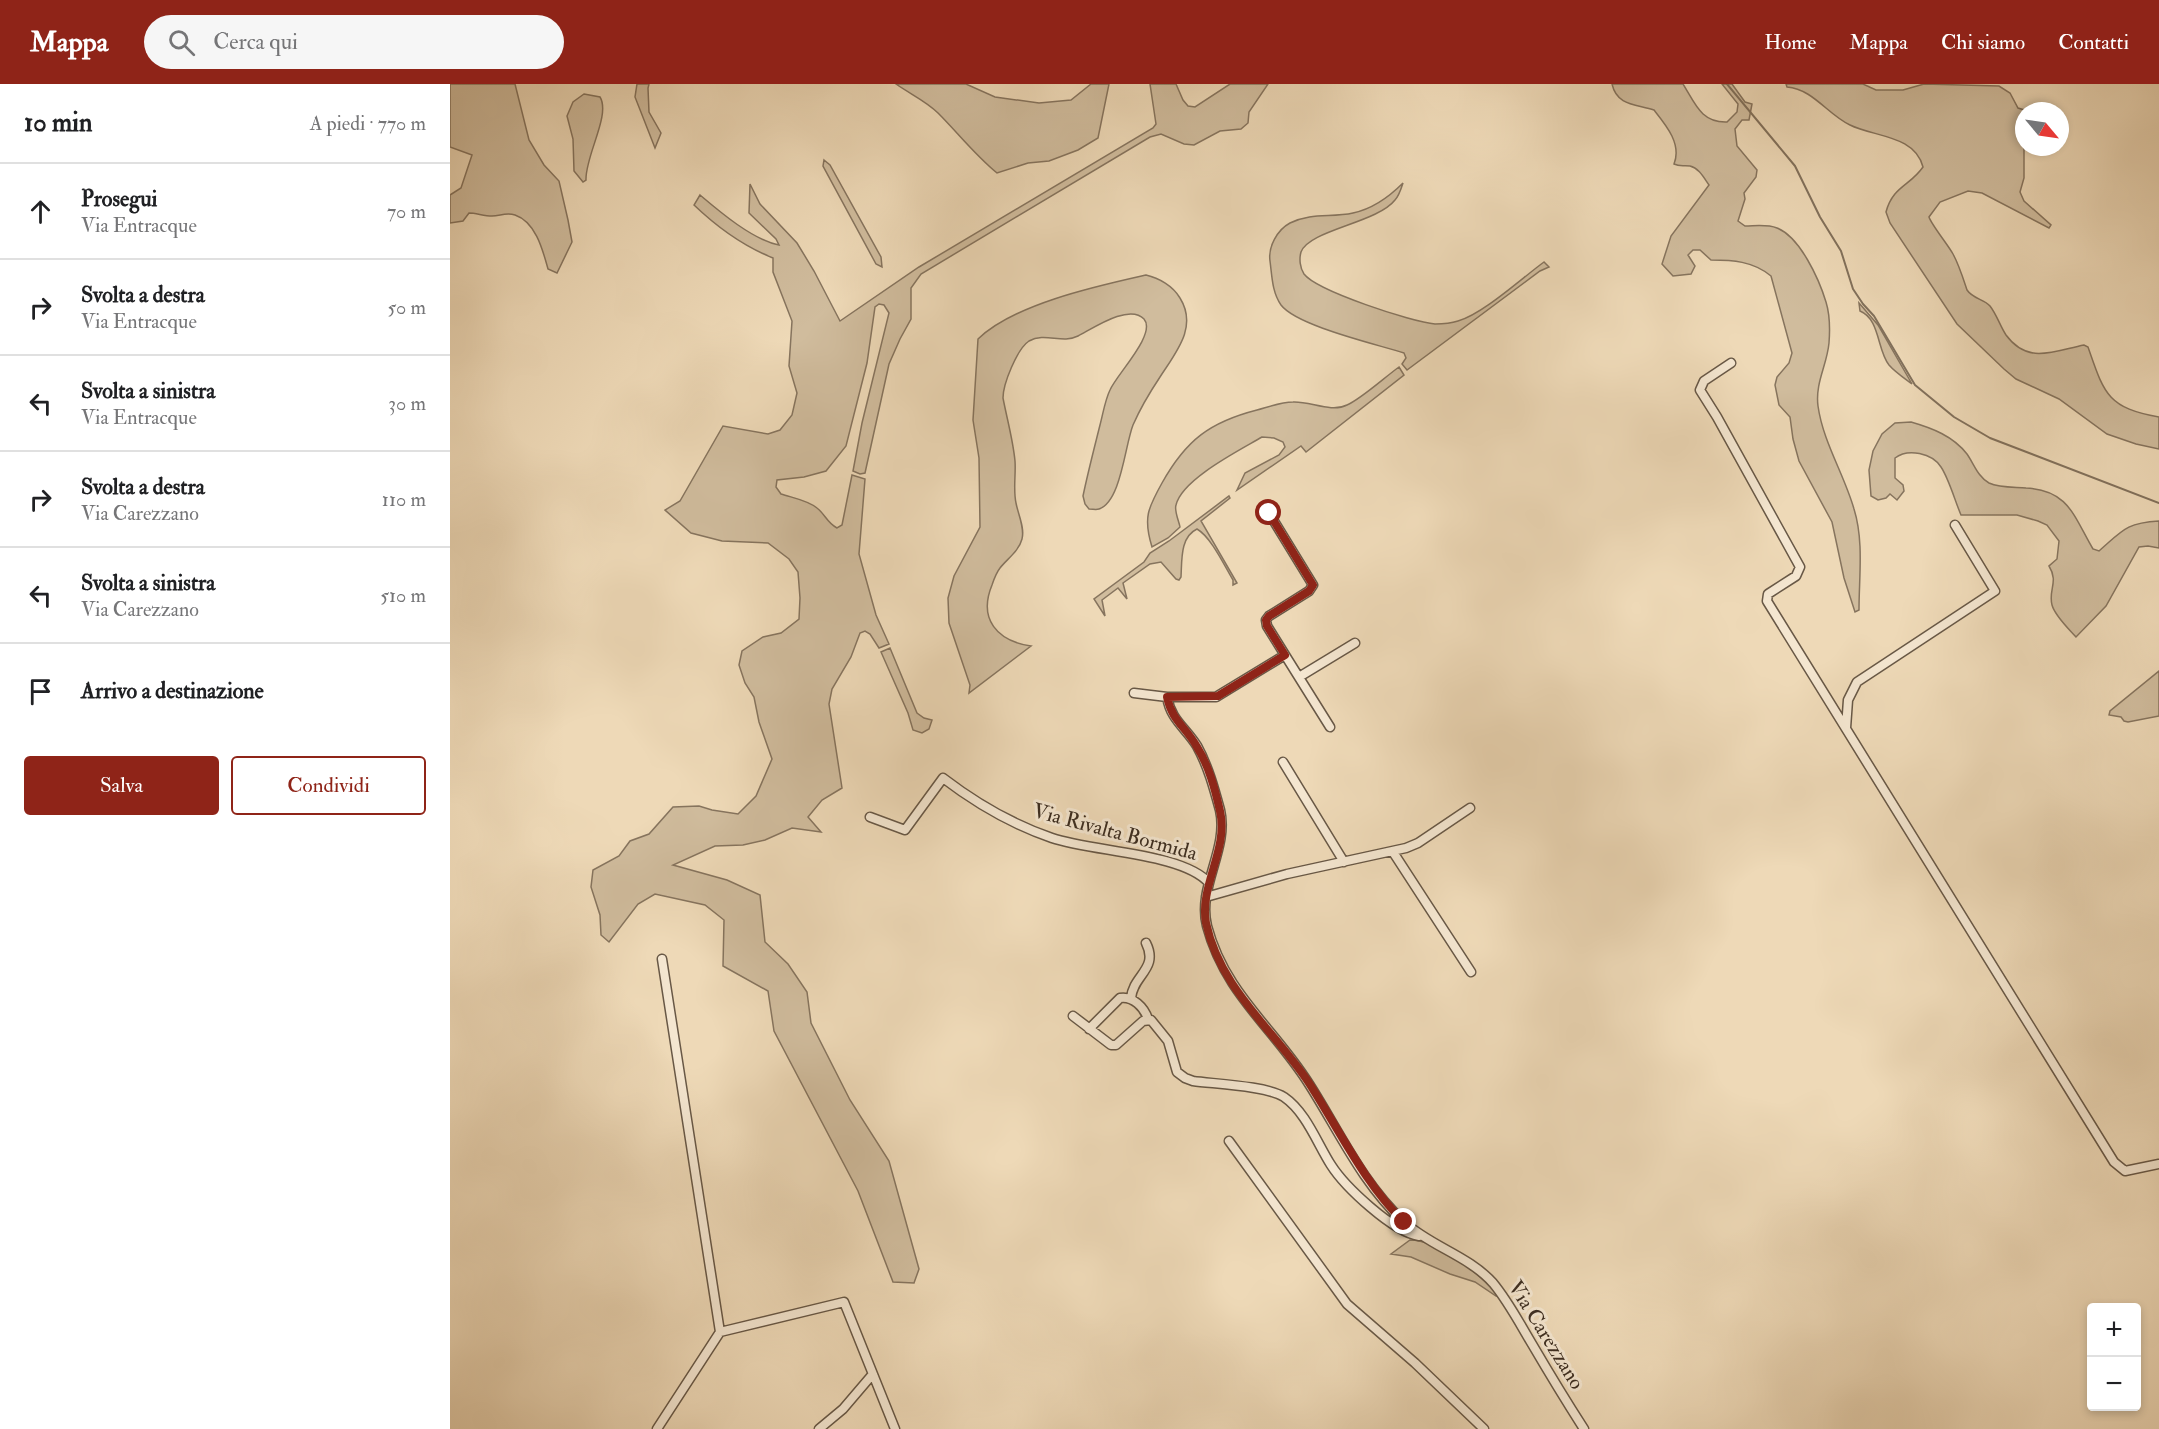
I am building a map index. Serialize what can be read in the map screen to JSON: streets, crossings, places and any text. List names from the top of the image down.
{
  "streets": {
    "street": ["Via Rivalta Bormida", "Via Carezzano"]
  },
  "crossings": [
    ["Via Rivalta Bormida", "Via Carezzano"]
  ],
  "north": "bottom right",
  "page": {
    "header": "Mappa",
    "search": "Cerca qui",
    "nav": [
      "Home",
      "Mappa",
      "Chi siamo",
      "Contatti"
    ],
    "heading": ["10 min", "A piedi · 770 m"],
    "list": [
      ["Prosegui", "Via Entracque", "70 m"],
      ["Svolta a destra", "Via Entracque", "50 m"],
      ["Svolta a sinistra", "Via Entracque", "30 m"],
      ["Svolta a destra", "Via Carezzano", "110 m"],
      ["Svolta a sinistra", "Via Carezzano", "510 m"],
      "Arrivo a destinazione"
    ],
    "buttons": ["Salva", "Condividi"],
    "map_buttons": ["+", "−"]
  }
}
